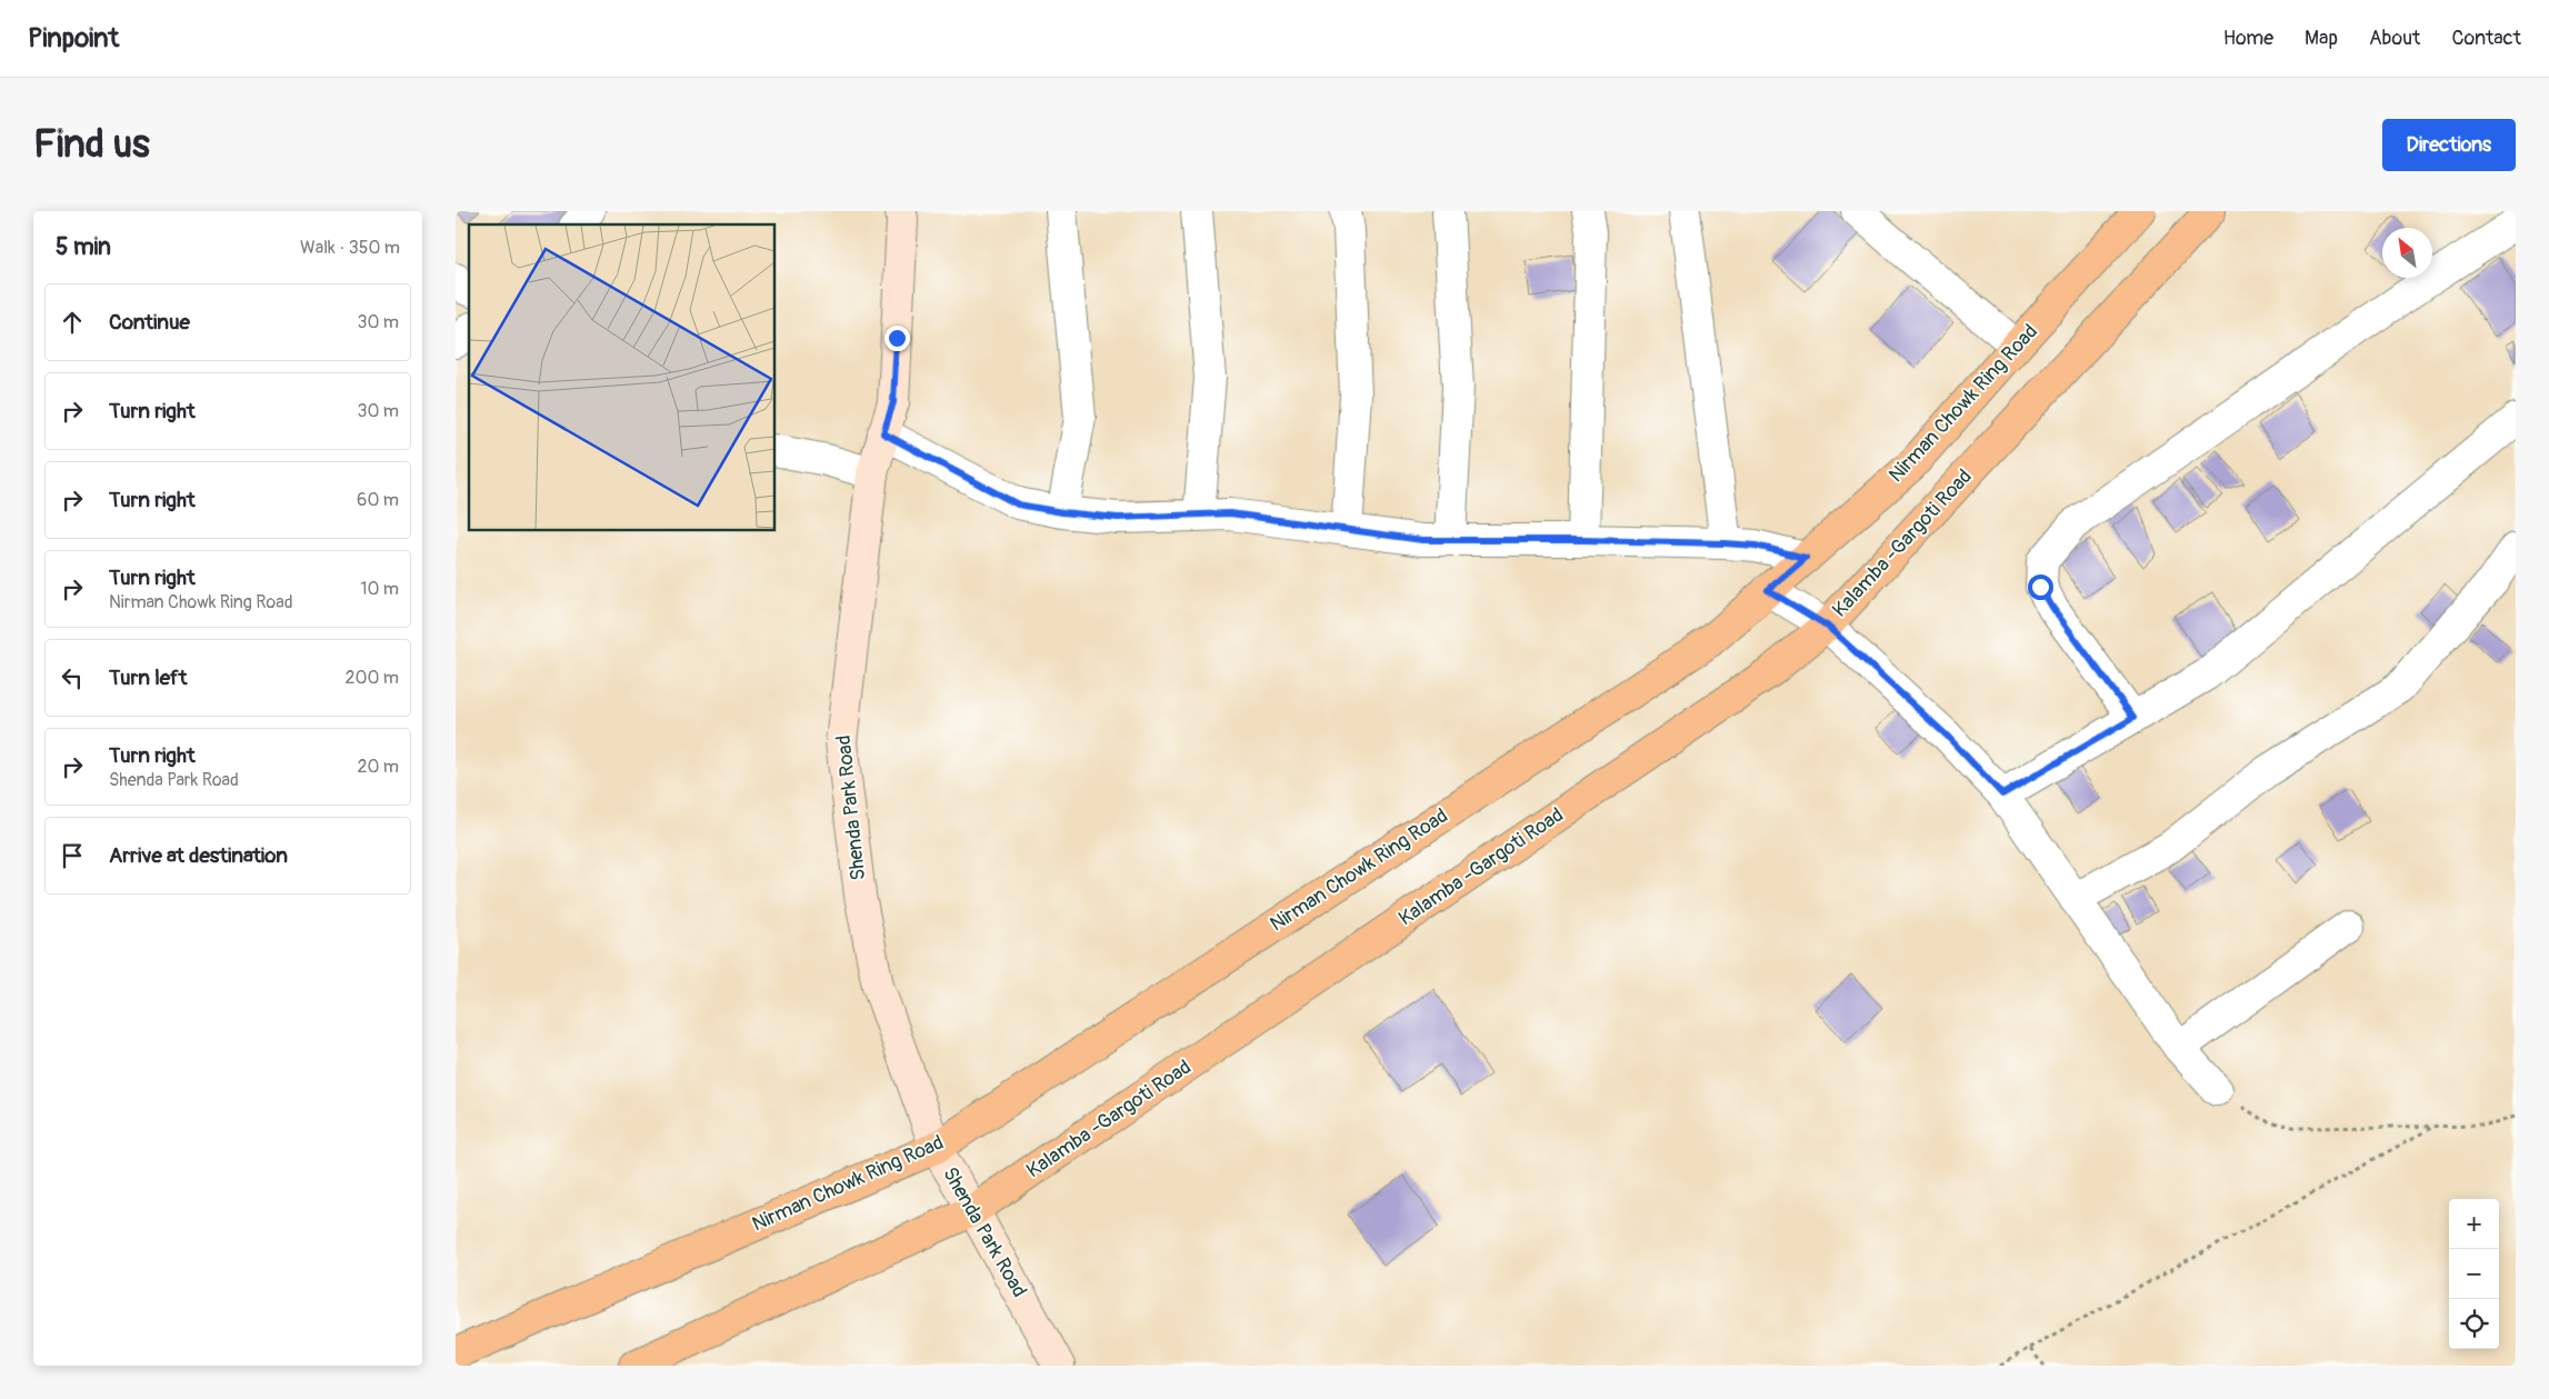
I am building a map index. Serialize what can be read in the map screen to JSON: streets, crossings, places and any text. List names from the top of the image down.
{
  "streets": {
    "main road": ["Nirman Chowk Ring Road", "Kalamba -Gargoti Road", "Shenda Park Road"]
  },
  "crossings": [
    ["Nirman Chowk Ring Road", "Shenda Park Road"],
    ["Kalamba -Gargoti Road", "Shenda Park Road"]
  ],
  "north": "top left",
  "page": {
    "header": "Pinpoint",
    "nav": [
      "Home",
      "Map",
      "About",
      "Contact"
    ],
    "buttons": "Directions",
    "title": "Find us",
    "heading": ["5 min", "Walk · 350 m"],
    "list": [
      ["Continue", "30 m"],
      ["Turn right", "30 m"],
      ["Turn right", "60 m"],
      ["Turn right", "Nirman Chowk Ring Road", "10 m"],
      ["Turn left", "200 m"],
      ["Turn right", "Shenda Park Road", "20 m"],
      "Arrive at destination"
    ],
    "map_buttons": ["+", "−"]
  }
}
